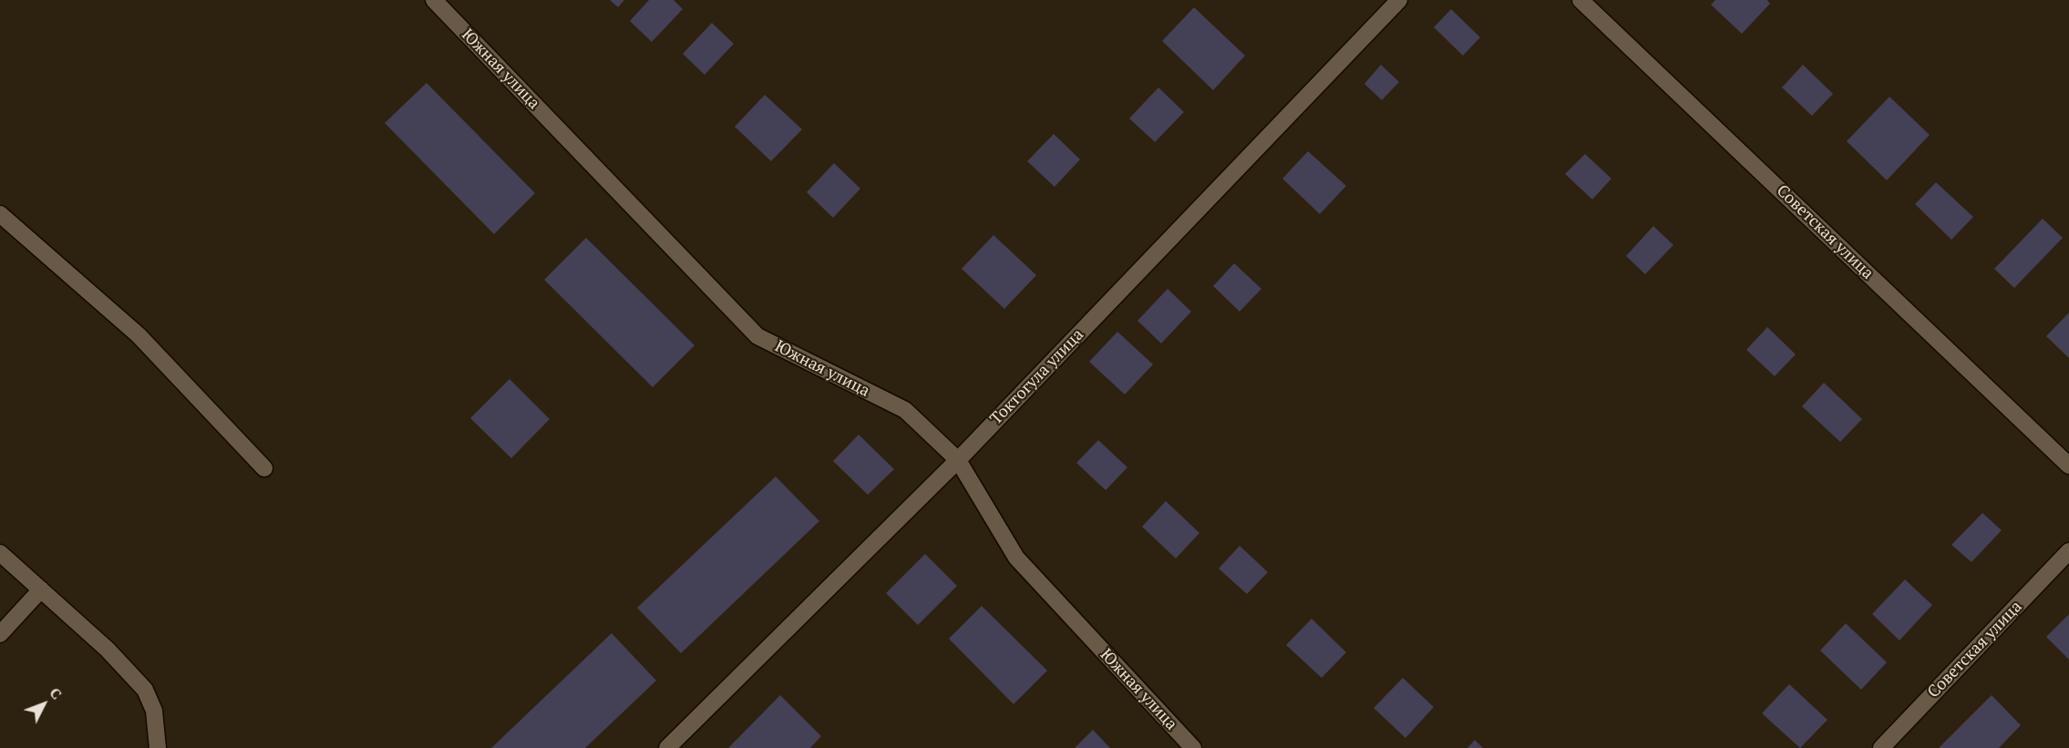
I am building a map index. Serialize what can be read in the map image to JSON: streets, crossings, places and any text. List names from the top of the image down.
{
  "streets": {
    "street": ["Южная улица", "Советская улица", "Токтогула улица"]
  },
  "crossings": [
    ["Южная улица", "Токтогула улица"]
  ],
  "north": "top right"
}
